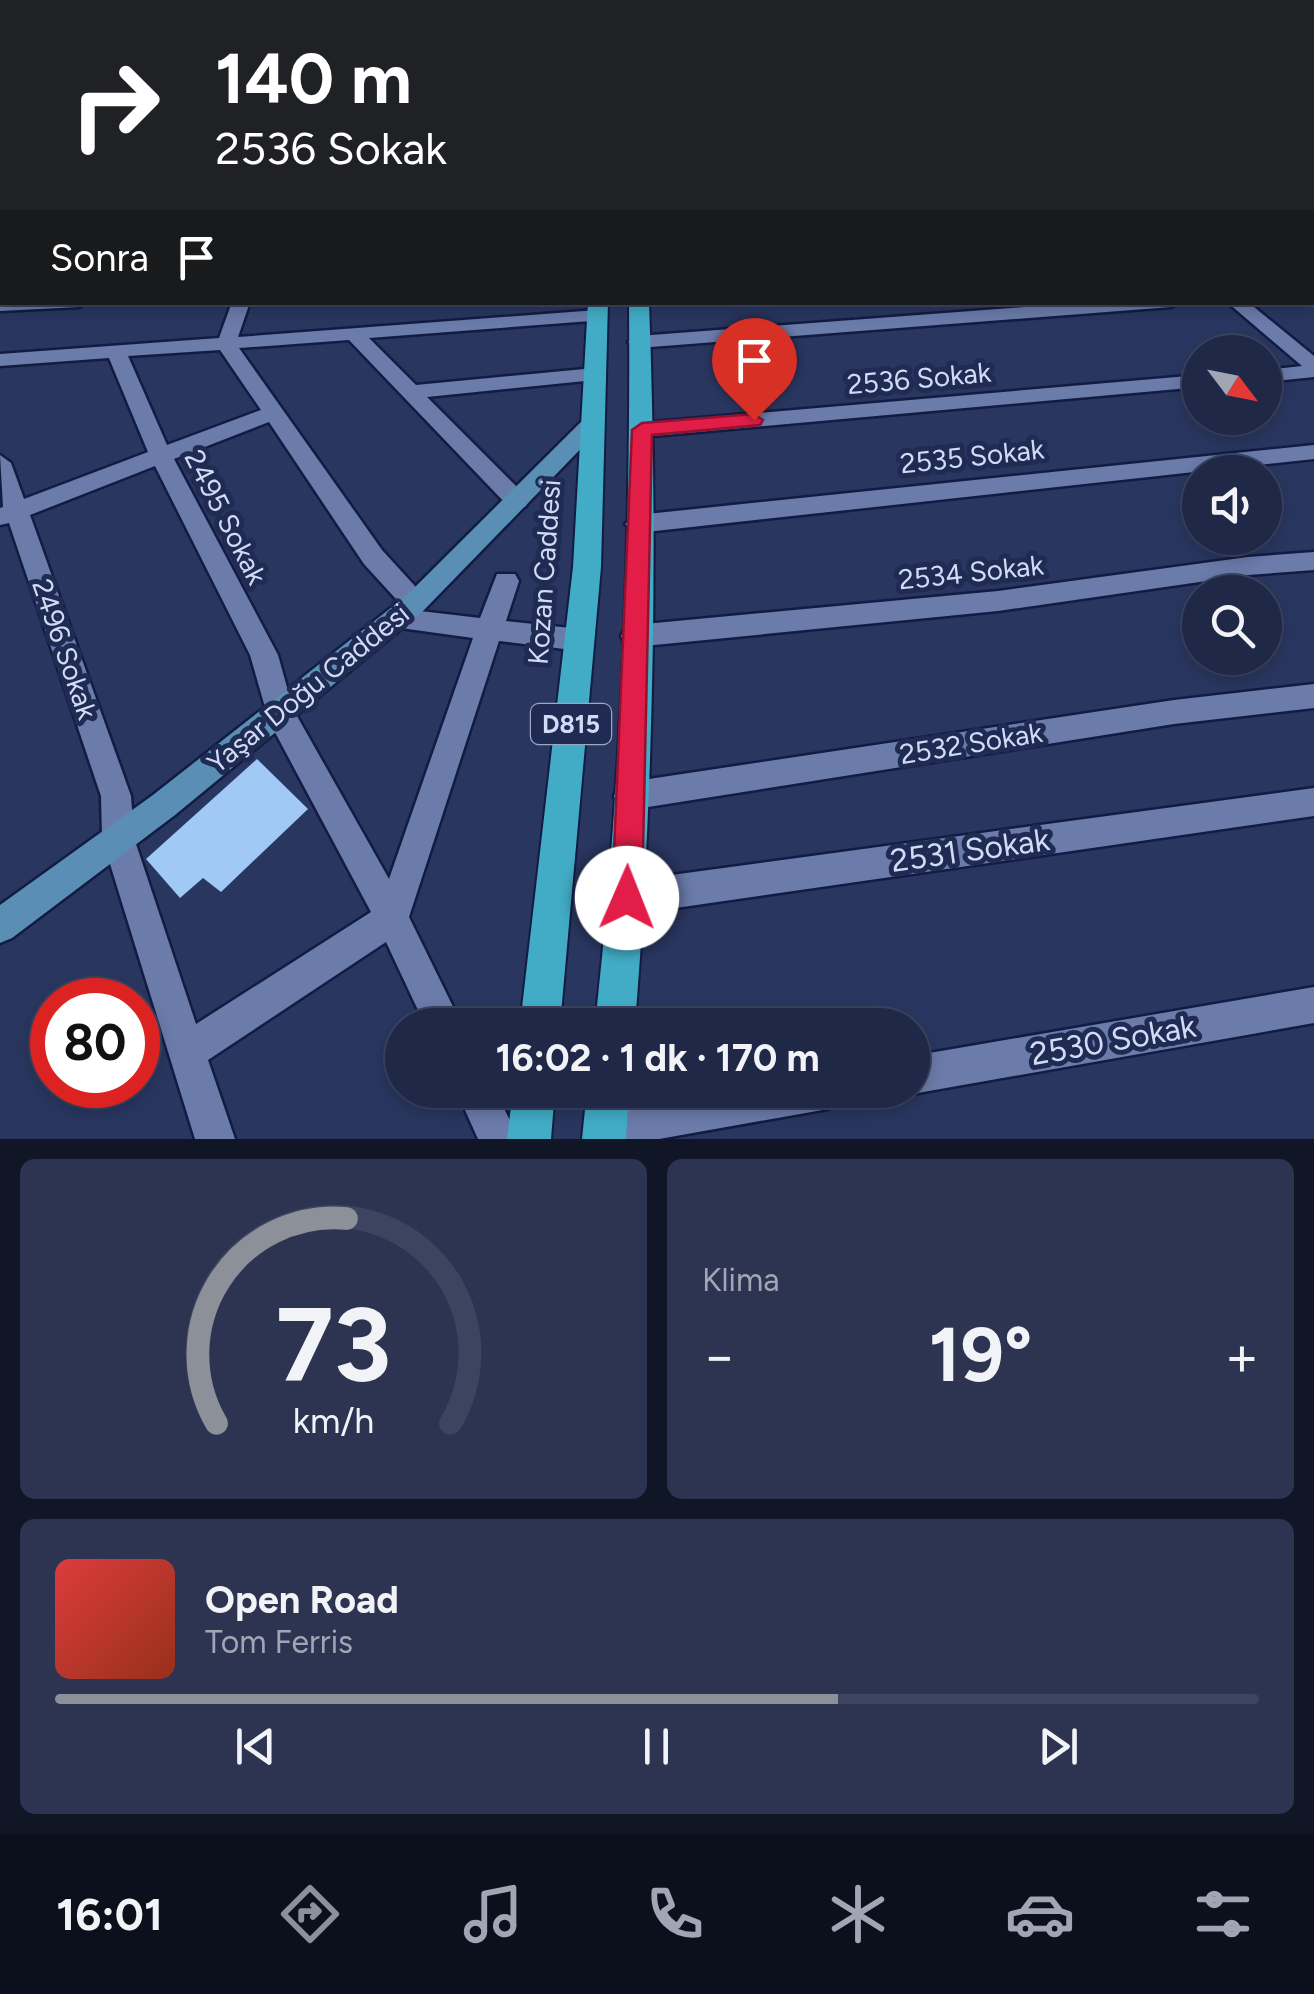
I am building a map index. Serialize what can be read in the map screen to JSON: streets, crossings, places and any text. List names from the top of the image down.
{
  "streets": {
    "highway": ["Kozan Caddesi", "D815"],
    "main road": ["Yaşar Doğu Caddesi"],
    "street": [
      "2536 Sokak",
      "2535 Sokak",
      "2495 Sokak",
      "2534 Sokak",
      "2496 Sokak",
      "2532 Sokak",
      "2531 Sokak",
      "2530 Sokak"
    ]
  },
  "crossings": [
    ["2536 Sokak", "D815"],
    ["2535 Sokak", "D815"],
    ["2495 Sokak", "Yaşar Doğu Caddesi"],
    ["Kozan Caddesi", "Yaşar Doğu Caddesi"],
    ["2534 Sokak", "D815"],
    ["2496 Sokak", "Yaşar Doğu Caddesi"],
    ["D815", "2532 Sokak"],
    ["D815", "2531 Sokak"]
  ],
  "north": "bottom right",
  "page": {
    "turn": ["140 m", "2536 Sokak"],
    "then": "Sonra",
    "limit": "80",
    "trip": "16:02 · 1 dk · 170 m",
    "tile": "Klima",
    "heat": ["−", "19°", "+"],
    "song": ["Open Road", "Tom Ferris"],
    "tabs": "16:01",
    "gauge": ["73", "km/h"]
  }
}
